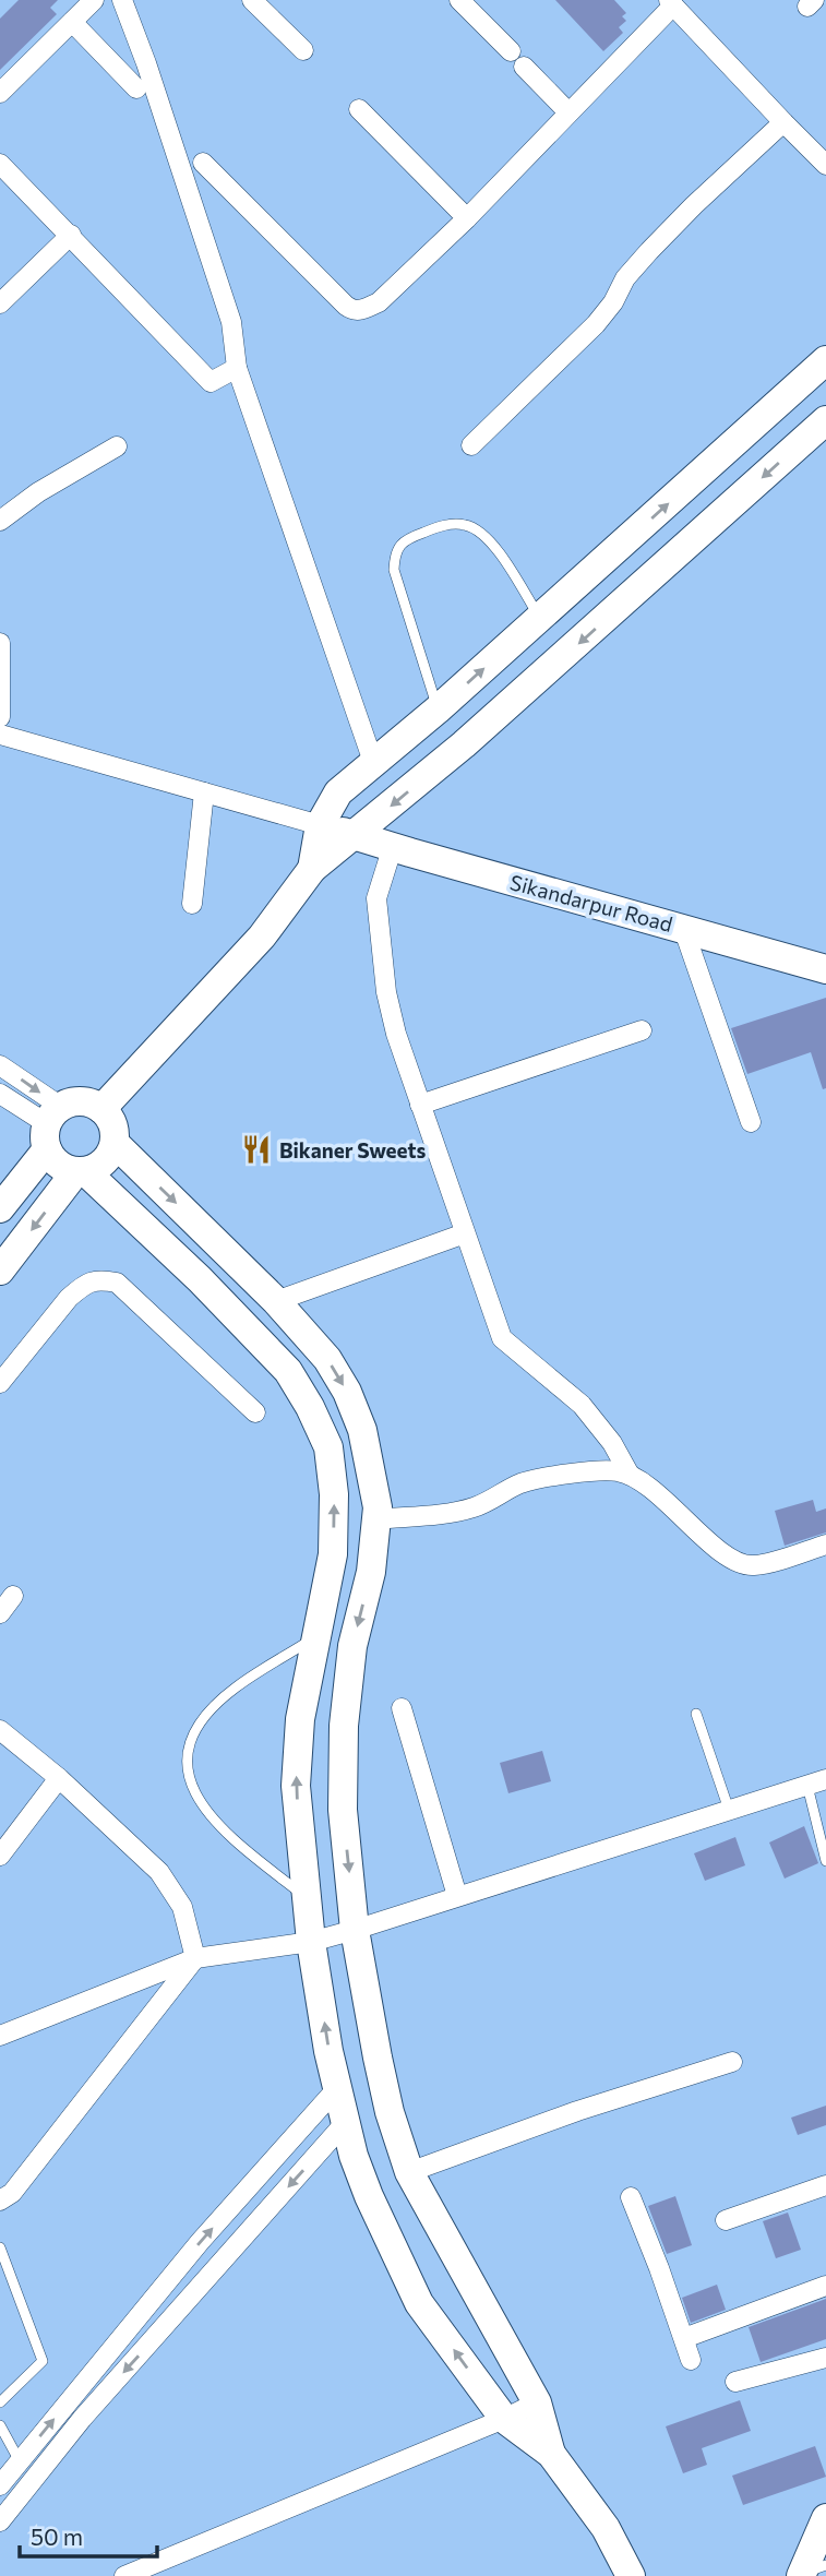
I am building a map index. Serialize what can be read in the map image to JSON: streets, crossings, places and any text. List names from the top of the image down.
{
  "streets": {
    "street": ["Sikandarpur Road"]
  },
  "places": {
    "restaurant": ["Bikaner Sweets"]
  },
  "scale_bar": "50 m"
}
